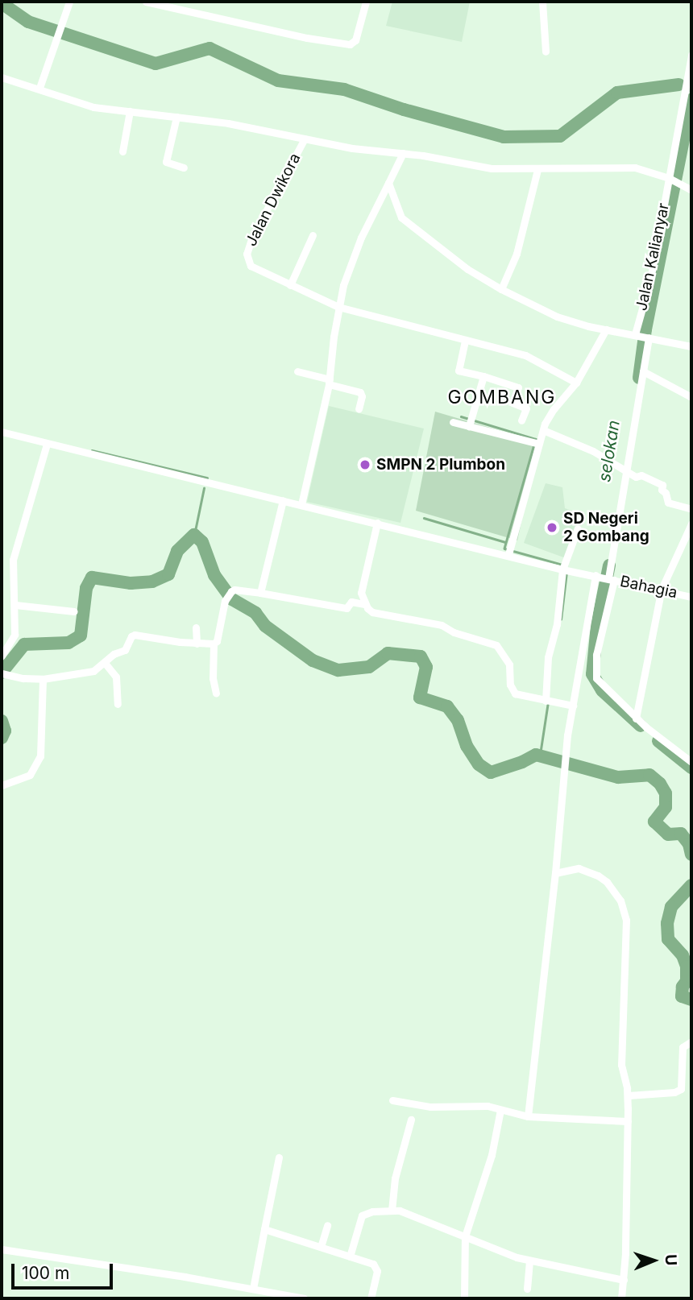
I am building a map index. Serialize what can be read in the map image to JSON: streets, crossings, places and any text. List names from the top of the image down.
{
  "streets": {
    "street": ["Jalan Dwikora", "Jalan Kalianyar", "Bahagia"]
  },
  "districts": ["GOMBANG"],
  "water": ["selokan"],
  "places": ["SMPN 2 Plumbon", "SD Negeri 2 Gombang"],
  "scale_bar": "100 m",
  "north": "right"
}
